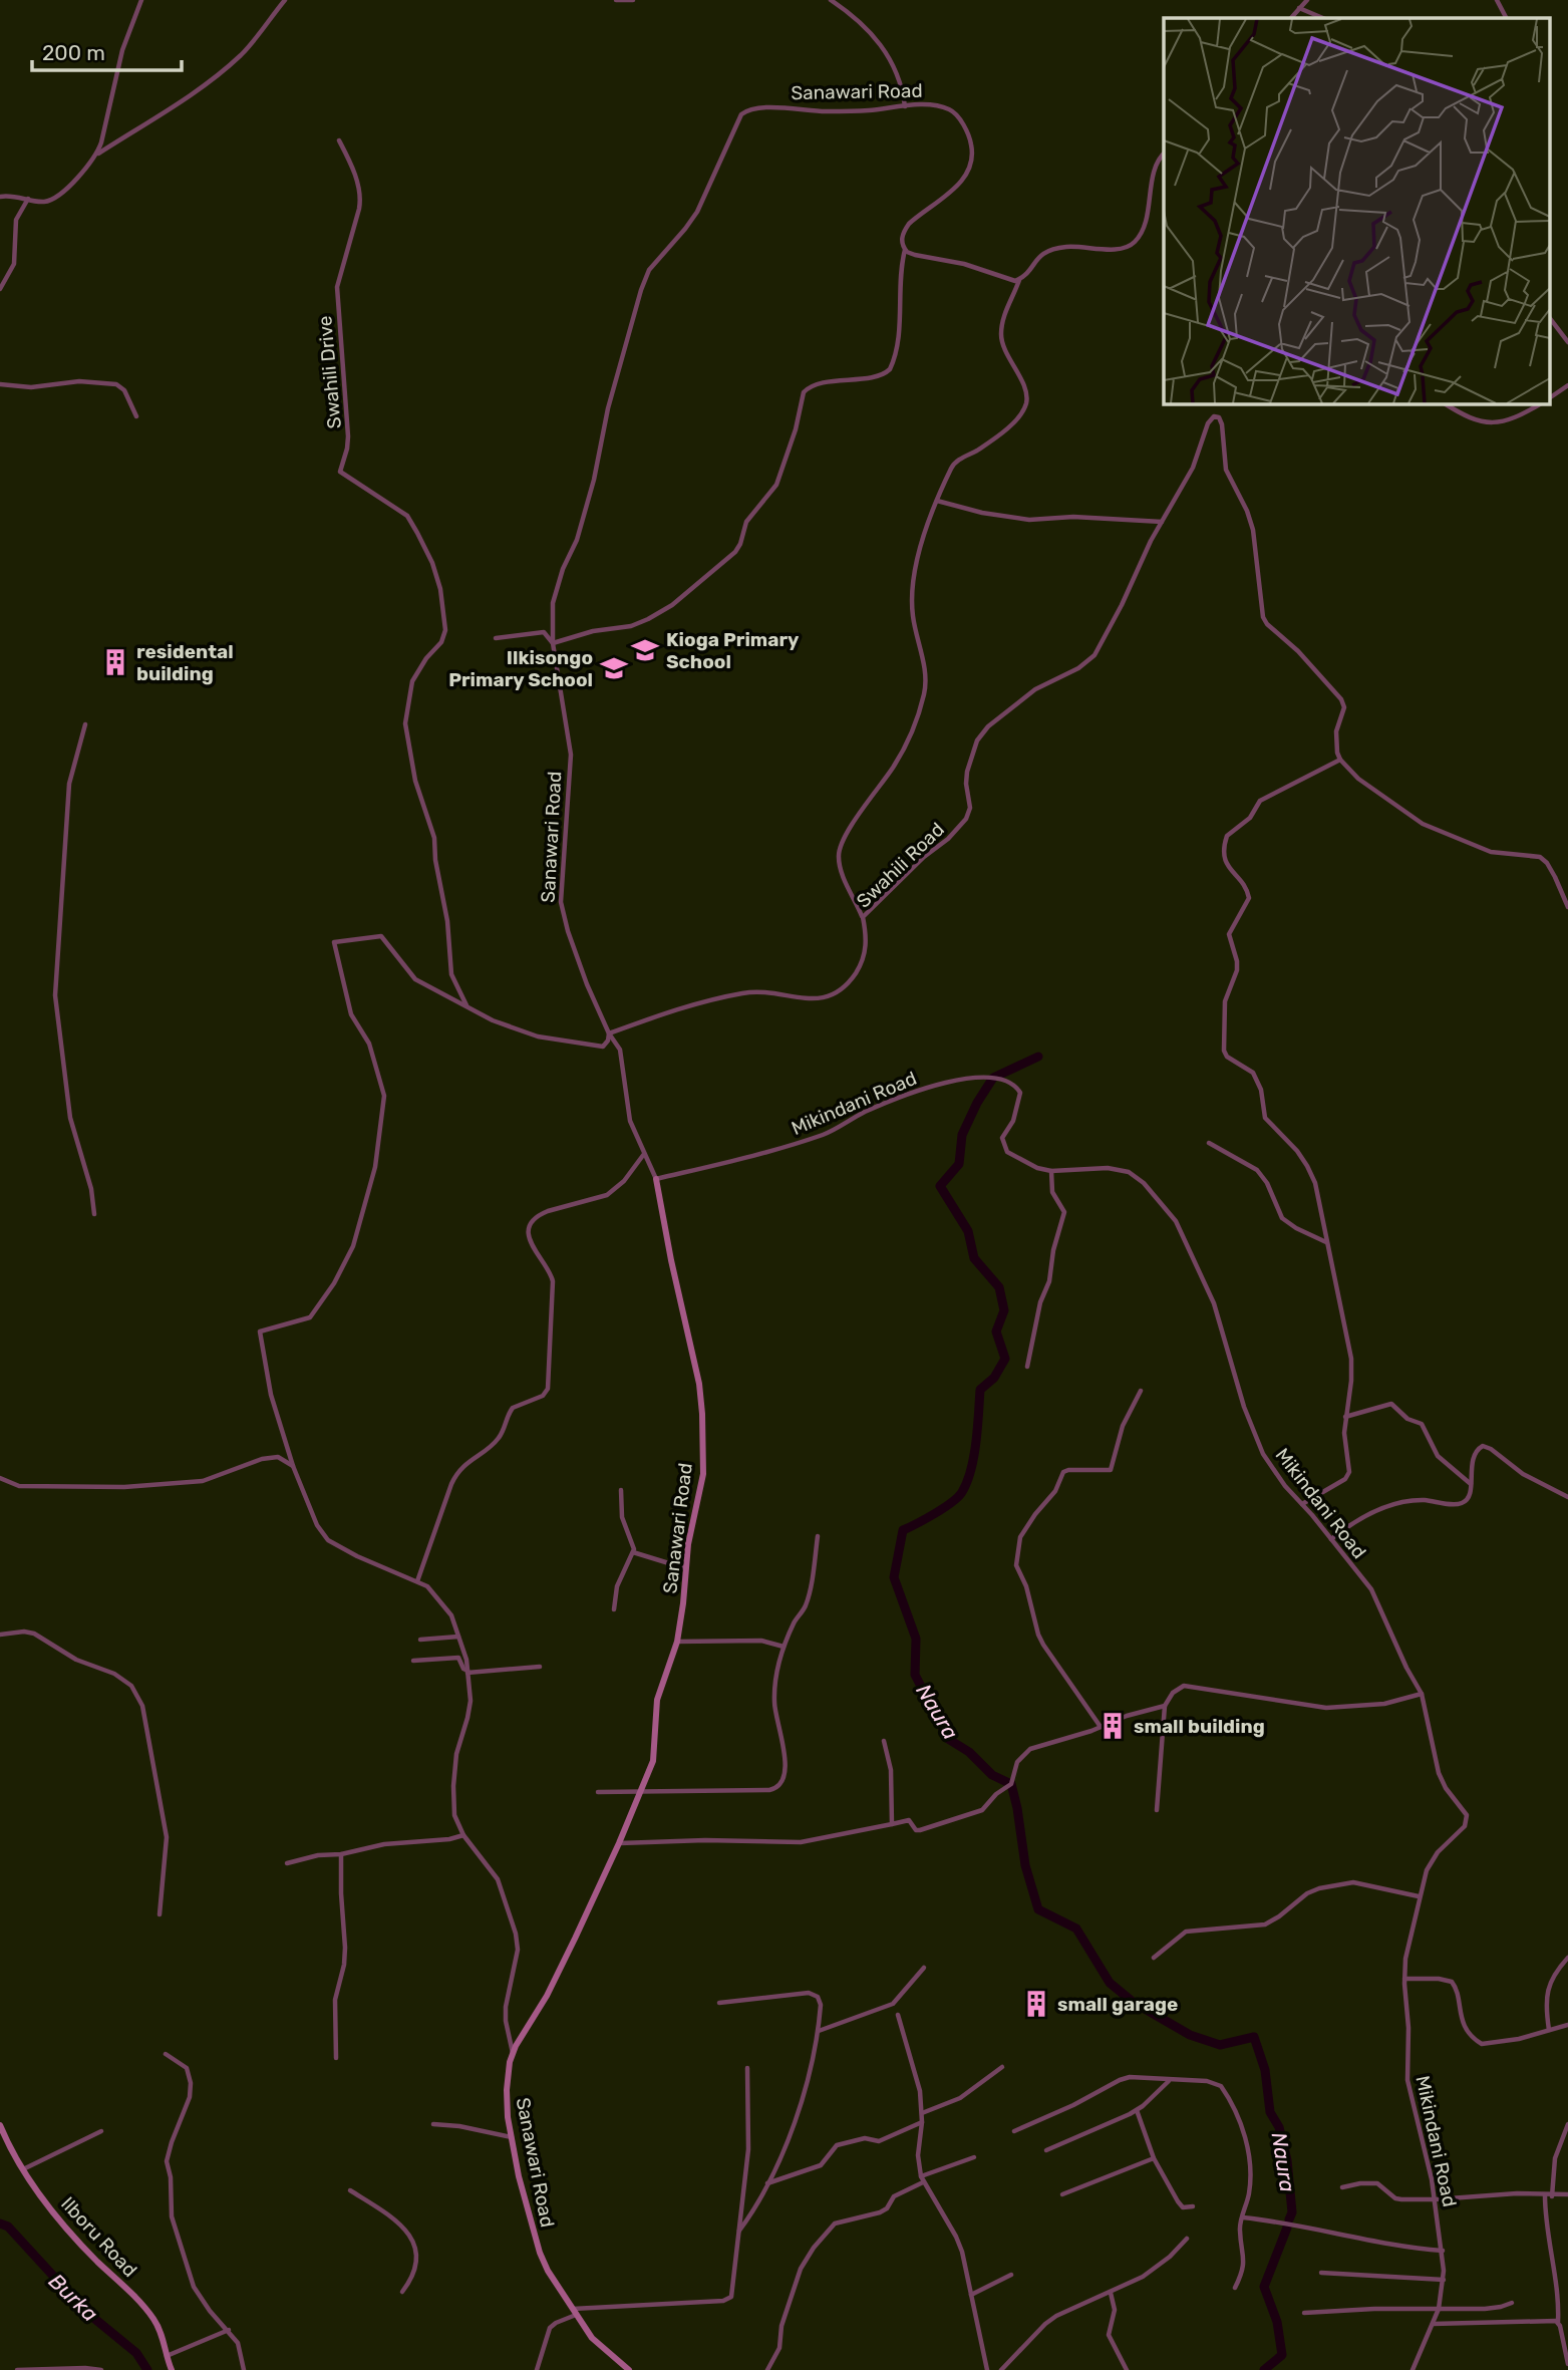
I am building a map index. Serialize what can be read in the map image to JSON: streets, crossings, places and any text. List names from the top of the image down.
{
  "streets": {
    "street": [
      "Sanawari Road",
      "Swahili Drive",
      "Swahili Road",
      "Mikindani Road",
      "Ilboru Road"
    ]
  },
  "crossings": [
    ["Sanawari Road", "Swahili Road"],
    ["Sanawari Road", "Mikindani Road"],
    ["Swahili Drive", "Swahili Road"]
  ],
  "water": ["Naura", "Burka"],
  "places": {
    "school or university": ["Kioga Primary School", "Ilkisongo Primary School"],
    "building": ["residental building", "small building", "small garage"]
  },
  "scale_bar": "200 m"
}
